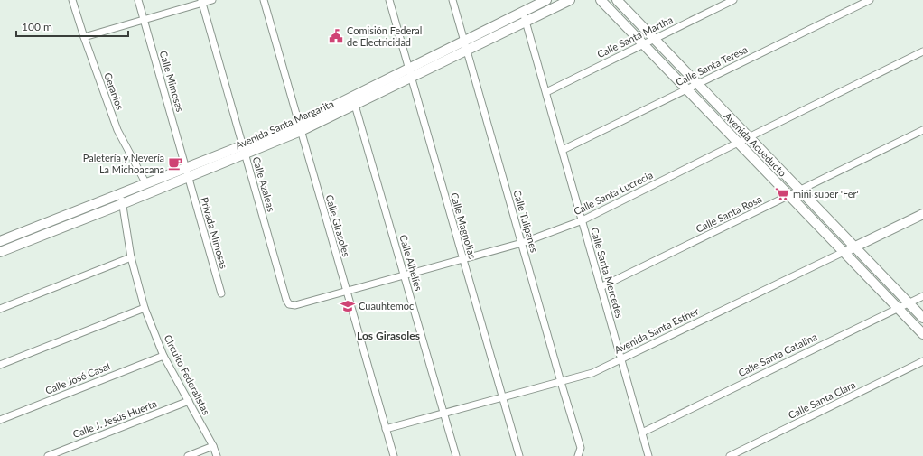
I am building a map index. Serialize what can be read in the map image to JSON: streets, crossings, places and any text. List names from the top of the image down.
{
  "streets": {
    "main road": ["Avenida Santa Margarita", "Avenida Acueducto", "Avenida Santa Esther"],
    "street": [
      "Calle Santa Martha",
      "Calle Santa Teresa",
      "Calle Mimosas",
      "Geranios",
      "Calle Azaleas",
      "Calle Santa Lucrecia",
      "Calle Santa Rosa",
      "Calle Tulipanes",
      "Calle Girasoles",
      "Calle Magnolias",
      "Privada Mimosas",
      "Calle Alhelíes",
      "Calle Santa Mercedes",
      "Calle Santa Catalina",
      "Circuito Federalistas",
      "Calle José Casal",
      "Calle Santa Clara",
      "Calle J. Jesús Huerta"
    ]
  },
  "crossings": [
    ["Calle Santa Martha", "Avenida Acueducto"],
    ["Calle Santa Martha", "Calle Santa Mercedes"],
    ["Calle Santa Teresa", "Avenida Acueducto"],
    ["Calle Santa Teresa", "Calle Santa Mercedes"],
    ["Calle Mimosas", "Avenida Santa Margarita"],
    ["Calle Mimosas", "Privada Mimosas"],
    ["Geranios", "Avenida Santa Margarita"],
    ["Avenida Santa Margarita", "Calle Azaleas"],
    ["Avenida Santa Margarita", "Calle Tulipanes"],
    ["Avenida Santa Margarita", "Calle Girasoles"],
    ["Avenida Santa Margarita", "Calle Magnolias"],
    ["Avenida Santa Margarita", "Privada Mimosas"],
    ["Avenida Santa Margarita", "Calle Alhelíes"],
    ["Avenida Santa Margarita", "Calle Santa Mercedes"],
    ["Avenida Santa Margarita", "Circuito Federalistas"],
    ["Avenida Acueducto", "Calle Santa Lucrecia"],
    ["Avenida Acueducto", "Calle Santa Rosa"],
    ["Avenida Acueducto", "Avenida Santa Esther"],
    ["Avenida Acueducto", "Calle Santa Catalina"],
    ["Calle Azaleas", "Calle Santa Lucrecia"],
    ["Calle Santa Lucrecia", "Calle Tulipanes"],
    ["Calle Santa Lucrecia", "Calle Girasoles"],
    ["Calle Santa Lucrecia", "Calle Magnolias"],
    ["Calle Santa Lucrecia", "Calle Alhelíes"],
    ["Calle Santa Lucrecia", "Calle Santa Mercedes"],
    ["Calle Santa Rosa", "Calle Santa Mercedes"],
    ["Calle Tulipanes", "Avenida Santa Esther"],
    ["Calle Girasoles", "Avenida Santa Esther"],
    ["Calle Magnolias", "Avenida Santa Esther"],
    ["Calle Alhelíes", "Avenida Santa Esther"],
    ["Calle Santa Mercedes", "Avenida Santa Esther"],
    ["Calle Santa Mercedes", "Calle Santa Catalina"],
    ["Circuito Federalistas", "Calle José Casal"],
    ["Circuito Federalistas", "Calle J. Jesús Huerta"]
  ],
  "districts": ["Los Girasoles"],
  "places": {
    "public building": ["Comisión Federal de Electricidad"],
    "cafe": ["Paletería y Nevería La Michoacana"],
    "supermarket": ["mini super 'Fer'"],
    "school or university": ["Cuauhtemoc"]
  },
  "scale_bar": "100 m"
}
